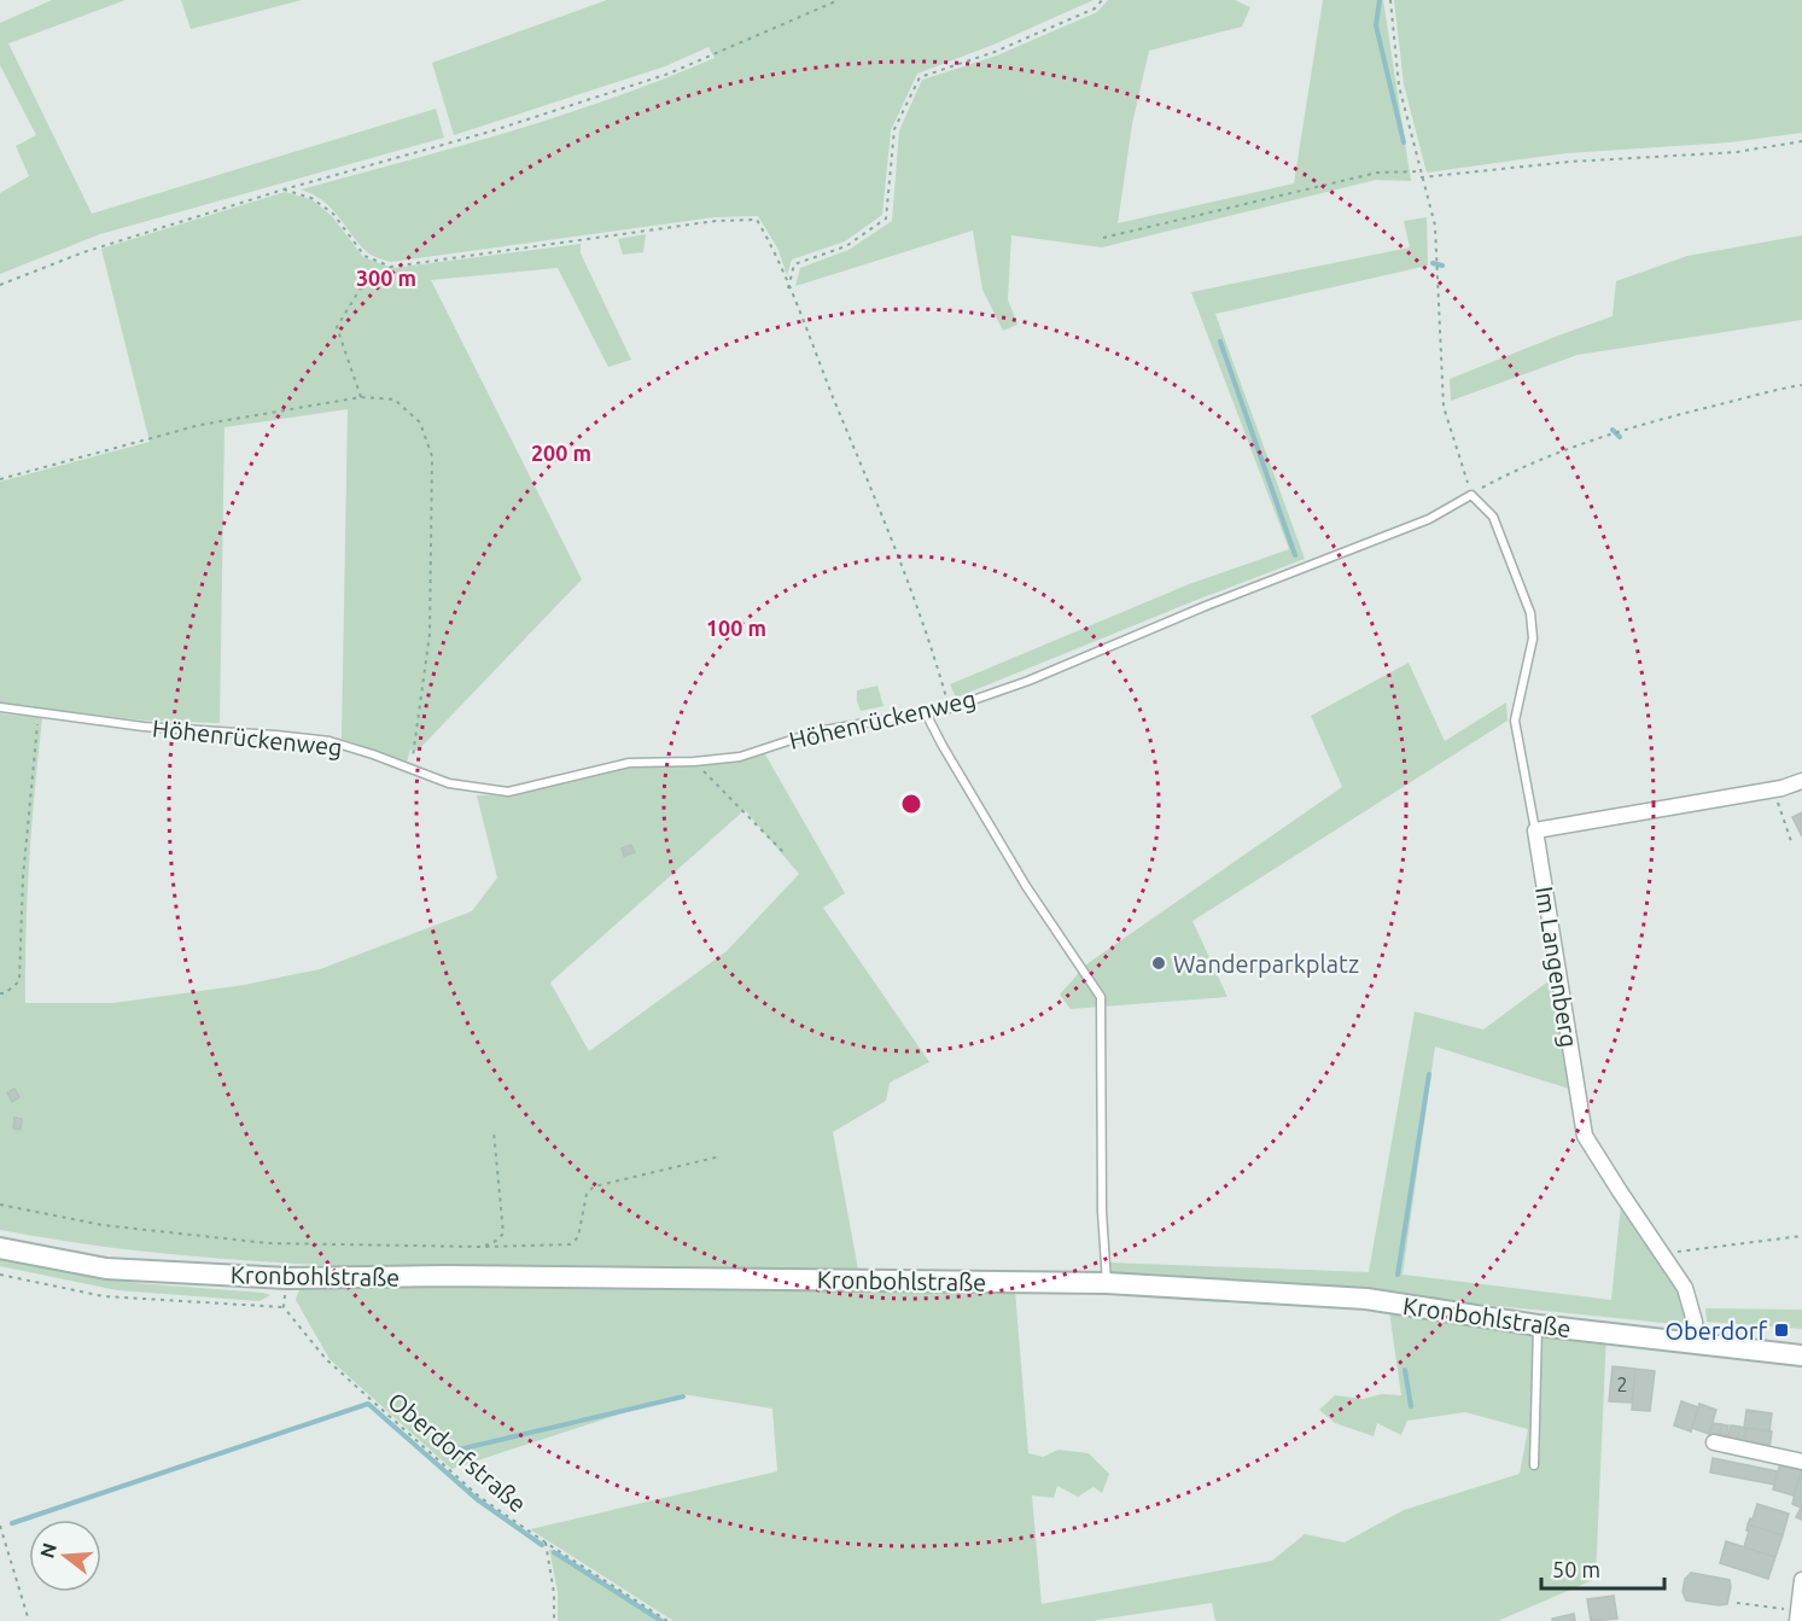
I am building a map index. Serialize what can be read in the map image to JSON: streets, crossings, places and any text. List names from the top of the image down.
{
  "streets": {
    "main road": ["Kronbohlstraße"],
    "street": ["Im Langenberg"],
    "lane": ["Höhenrückenweg"],
    "path": ["Oberdorfstraße"]
  },
  "crossings": [
    ["Im Langenberg", "Kronbohlstraße"]
  ],
  "places": {
    "other": ["Wanderparkplatz"],
    "transit": ["Oberdorf"]
  },
  "house_numbers": ["2"],
  "scale_bar": "50 m",
  "north": "left",
  "rings": ["300 m", "200 m", "100 m"]
}
